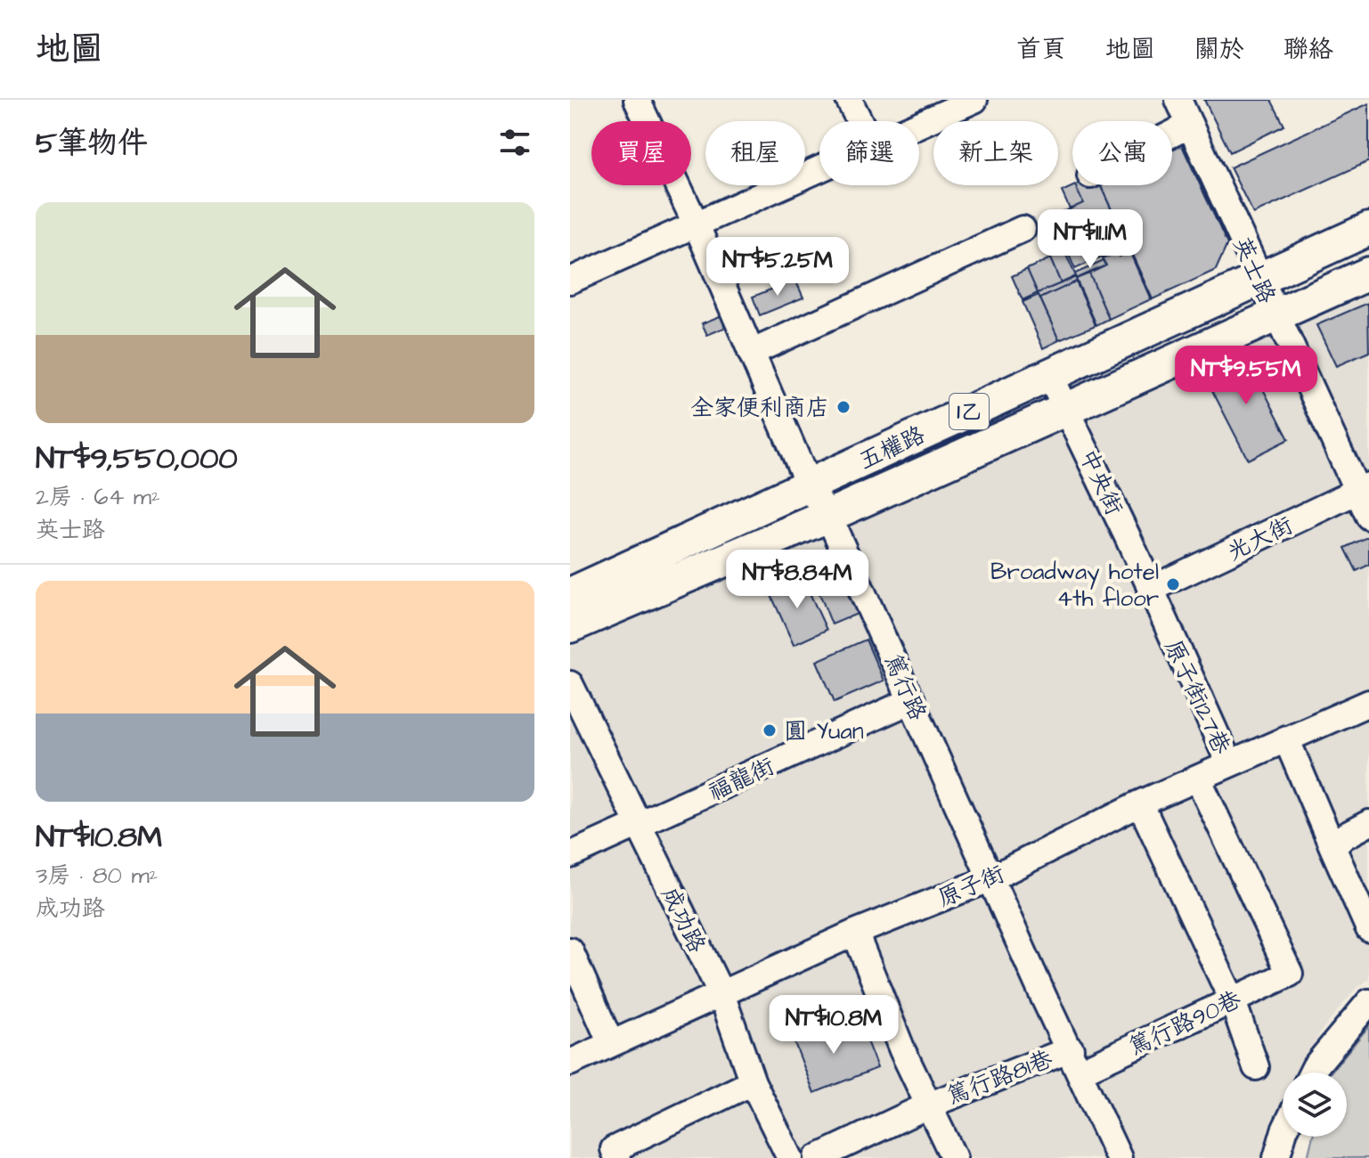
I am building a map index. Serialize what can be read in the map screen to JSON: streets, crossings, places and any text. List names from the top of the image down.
{
  "streets": {
    "main road": ["1乙", "五權路"],
    "street": [
      "英士路",
      "中央街",
      "光大街",
      "篤行路",
      "原子街127巷",
      "福龍街",
      "原子街",
      "成功路",
      "篤行路90巷",
      "篤行路81巷"
    ]
  },
  "crossings": [
    ["英士路", "五權路"],
    ["英士路", "光大街"],
    ["五權路", "中央街"],
    ["五權路", "篤行路"],
    ["中央街", "光大街"],
    ["中央街", "原子街127巷"],
    ["光大街", "原子街127巷"],
    ["篤行路", "福龍街"],
    ["篤行路", "原子街"],
    ["篤行路", "篤行路90巷"],
    ["篤行路", "篤行路81巷"],
    ["原子街127巷", "原子街"],
    ["福龍街", "成功路"],
    ["原子街", "成功路"],
    ["原子街", "篤行路90巷"],
    ["篤行路90巷", "篤行路81巷"]
  ],
  "places": ["全家便利商店", "Broadway hotel 4th floor", "圓 Yuan"],
  "page": {
    "header": "地圖",
    "nav": [
      "首頁",
      "地圖",
      "關於",
      "聯絡"
    ],
    "heading": "5筆物件",
    "chip": [
      "買屋",
      "租屋",
      "篩選",
      "新上架",
      "公寓"
    ],
    "list": [
      {
        "name": "NT$9,550,000",
        "note": "2房 · 64 m² · 英士路"
      },
      {
        "name": "NT$10.8M",
        "note": "3房 · 80 m² · 成功路"
      }
    ],
    "price": [
      "NT$11.1M",
      "NT$5.25M",
      "NT$9.55M",
      "NT$8.84M",
      "NT$10.8M"
    ]
  }
}
